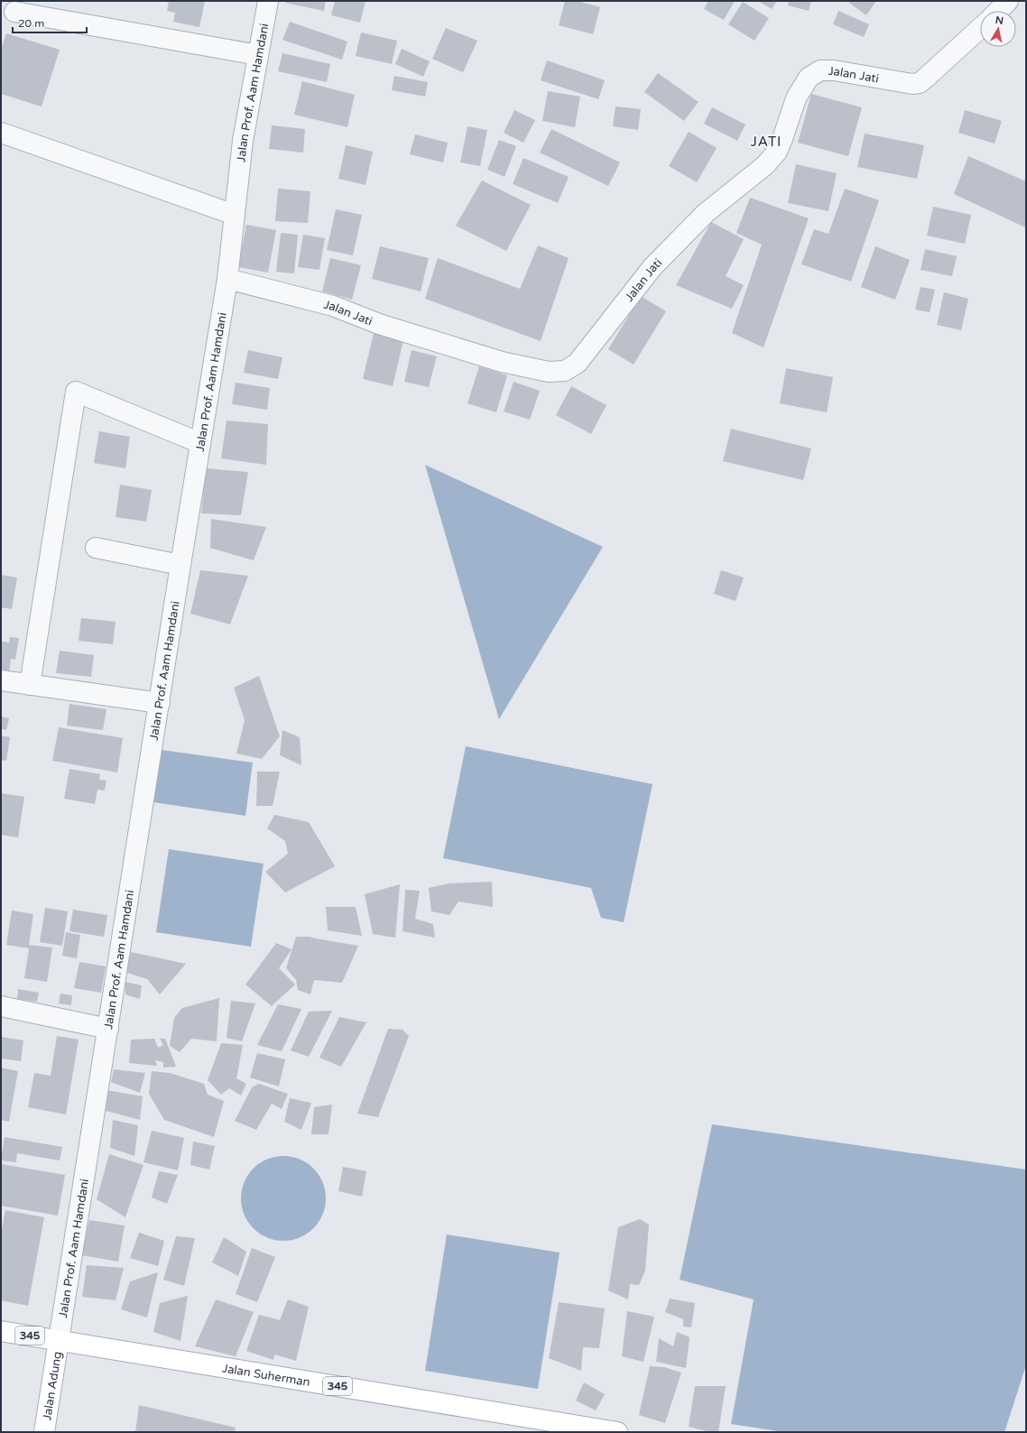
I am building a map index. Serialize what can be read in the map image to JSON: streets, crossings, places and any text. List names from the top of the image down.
{
  "streets": {
    "main road": ["345", "Jalan Suherman", "Jalan Adung"],
    "street": ["Jalan Jati", "Jalan Prof. Aam Hamdani"]
  },
  "crossings": [
    ["Jalan Jati", "Jalan Prof. Aam Hamdani"],
    ["Jalan Prof. Aam Hamdani", "Jalan Suherman"],
    ["Jalan Prof. Aam Hamdani", "Jalan Adung"],
    ["Jalan Suherman", "Jalan Adung"]
  ],
  "districts": ["JATI"],
  "scale_bar": "20 m",
  "north": "top"
}
